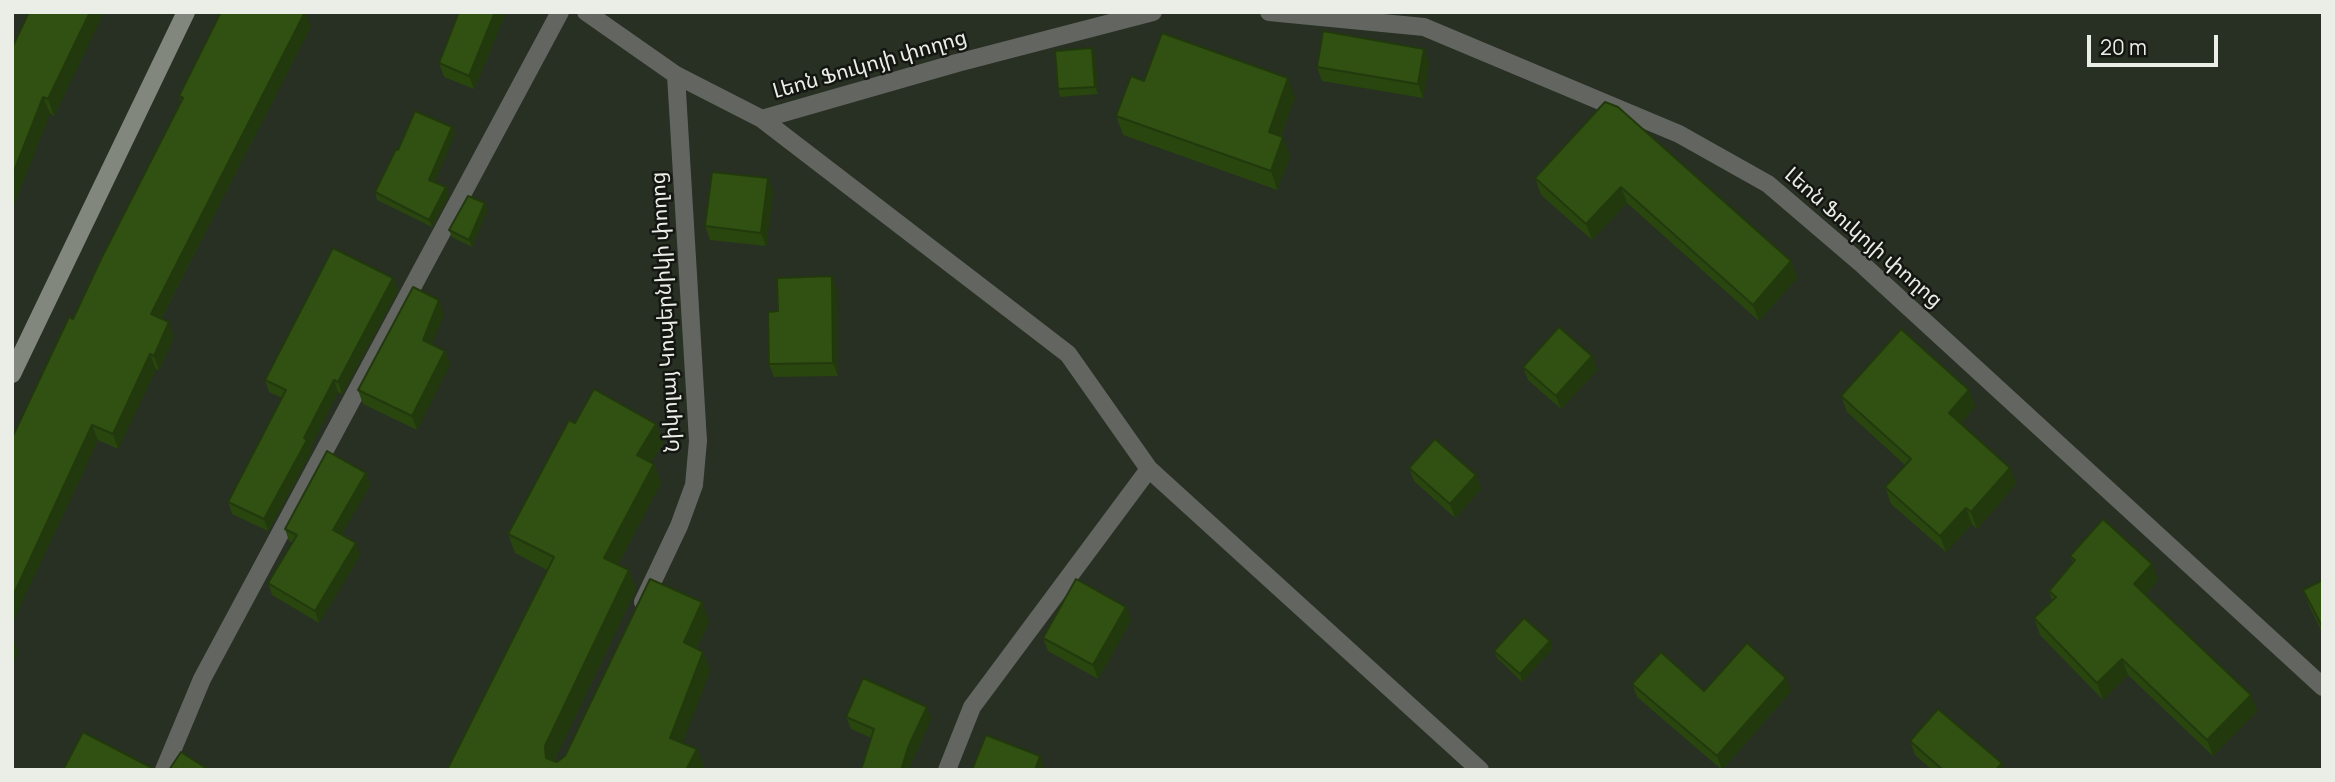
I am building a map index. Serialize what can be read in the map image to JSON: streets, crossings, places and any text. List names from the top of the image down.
{
  "streets": {
    "street": ["Լեոն Ֆուկոյի փողոց", "Նիկոլայ Կոպերնիկի փողոց"]
  },
  "scale_bar": "20 m"
}
